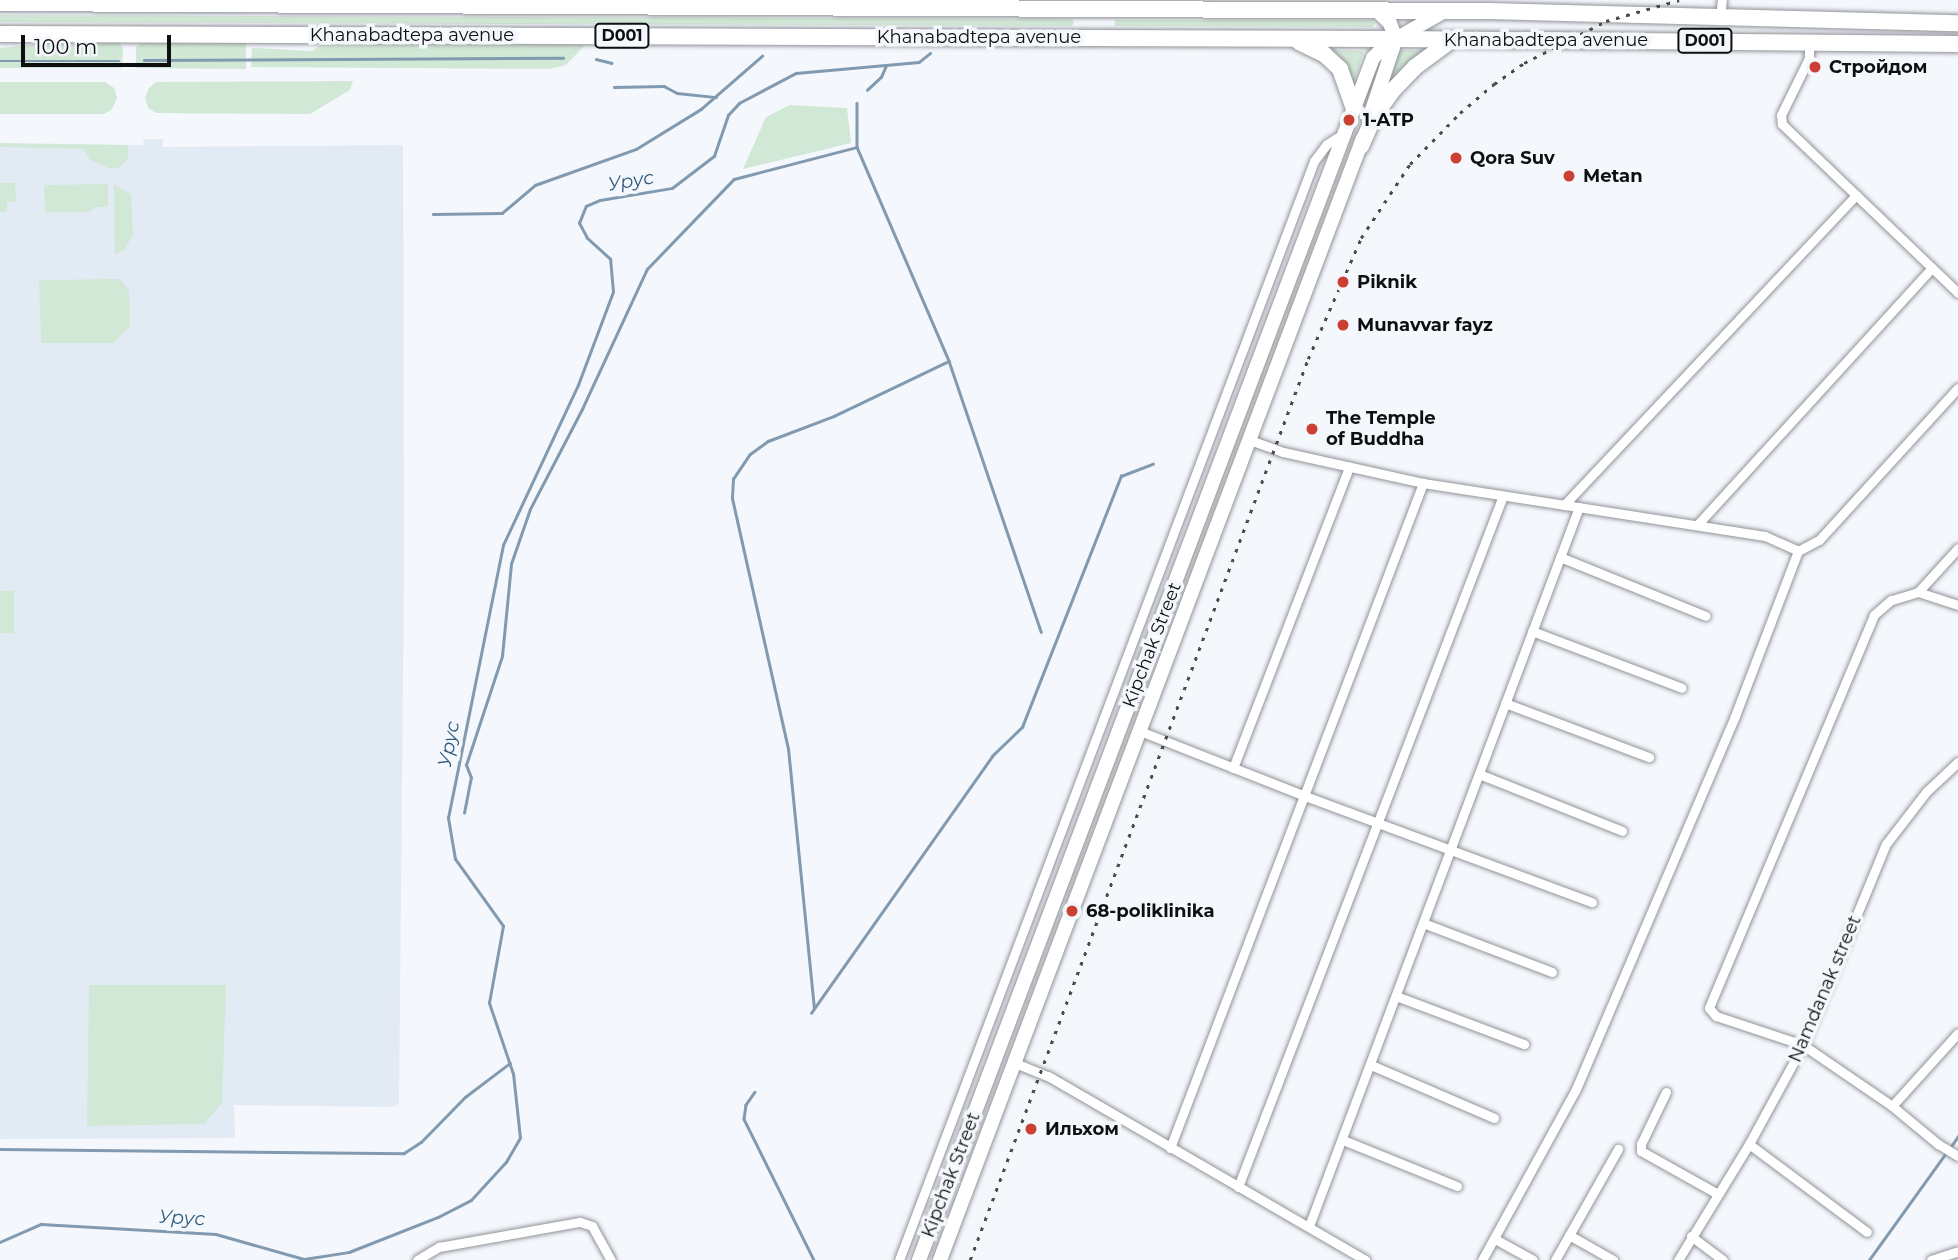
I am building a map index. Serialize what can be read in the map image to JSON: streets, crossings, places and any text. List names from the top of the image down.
{
  "streets": {
    "highway": ["Khanabadtepa avenue", "D001"],
    "main road": ["Kipchak Street"],
    "street": ["Namdanak street"]
  },
  "crossings": [
    ["Khanabadtepa avenue", "Kipchak Street"]
  ],
  "water": ["Урус"],
  "places": [
    "Стройдом",
    "1-ATP",
    "Qora Suv",
    "Metan",
    "Piknik",
    "Munavvar fayz",
    "The Temple of Buddha",
    "68-poliklinika",
    "Ильхом"
  ],
  "scale_bar": "100 m"
}
